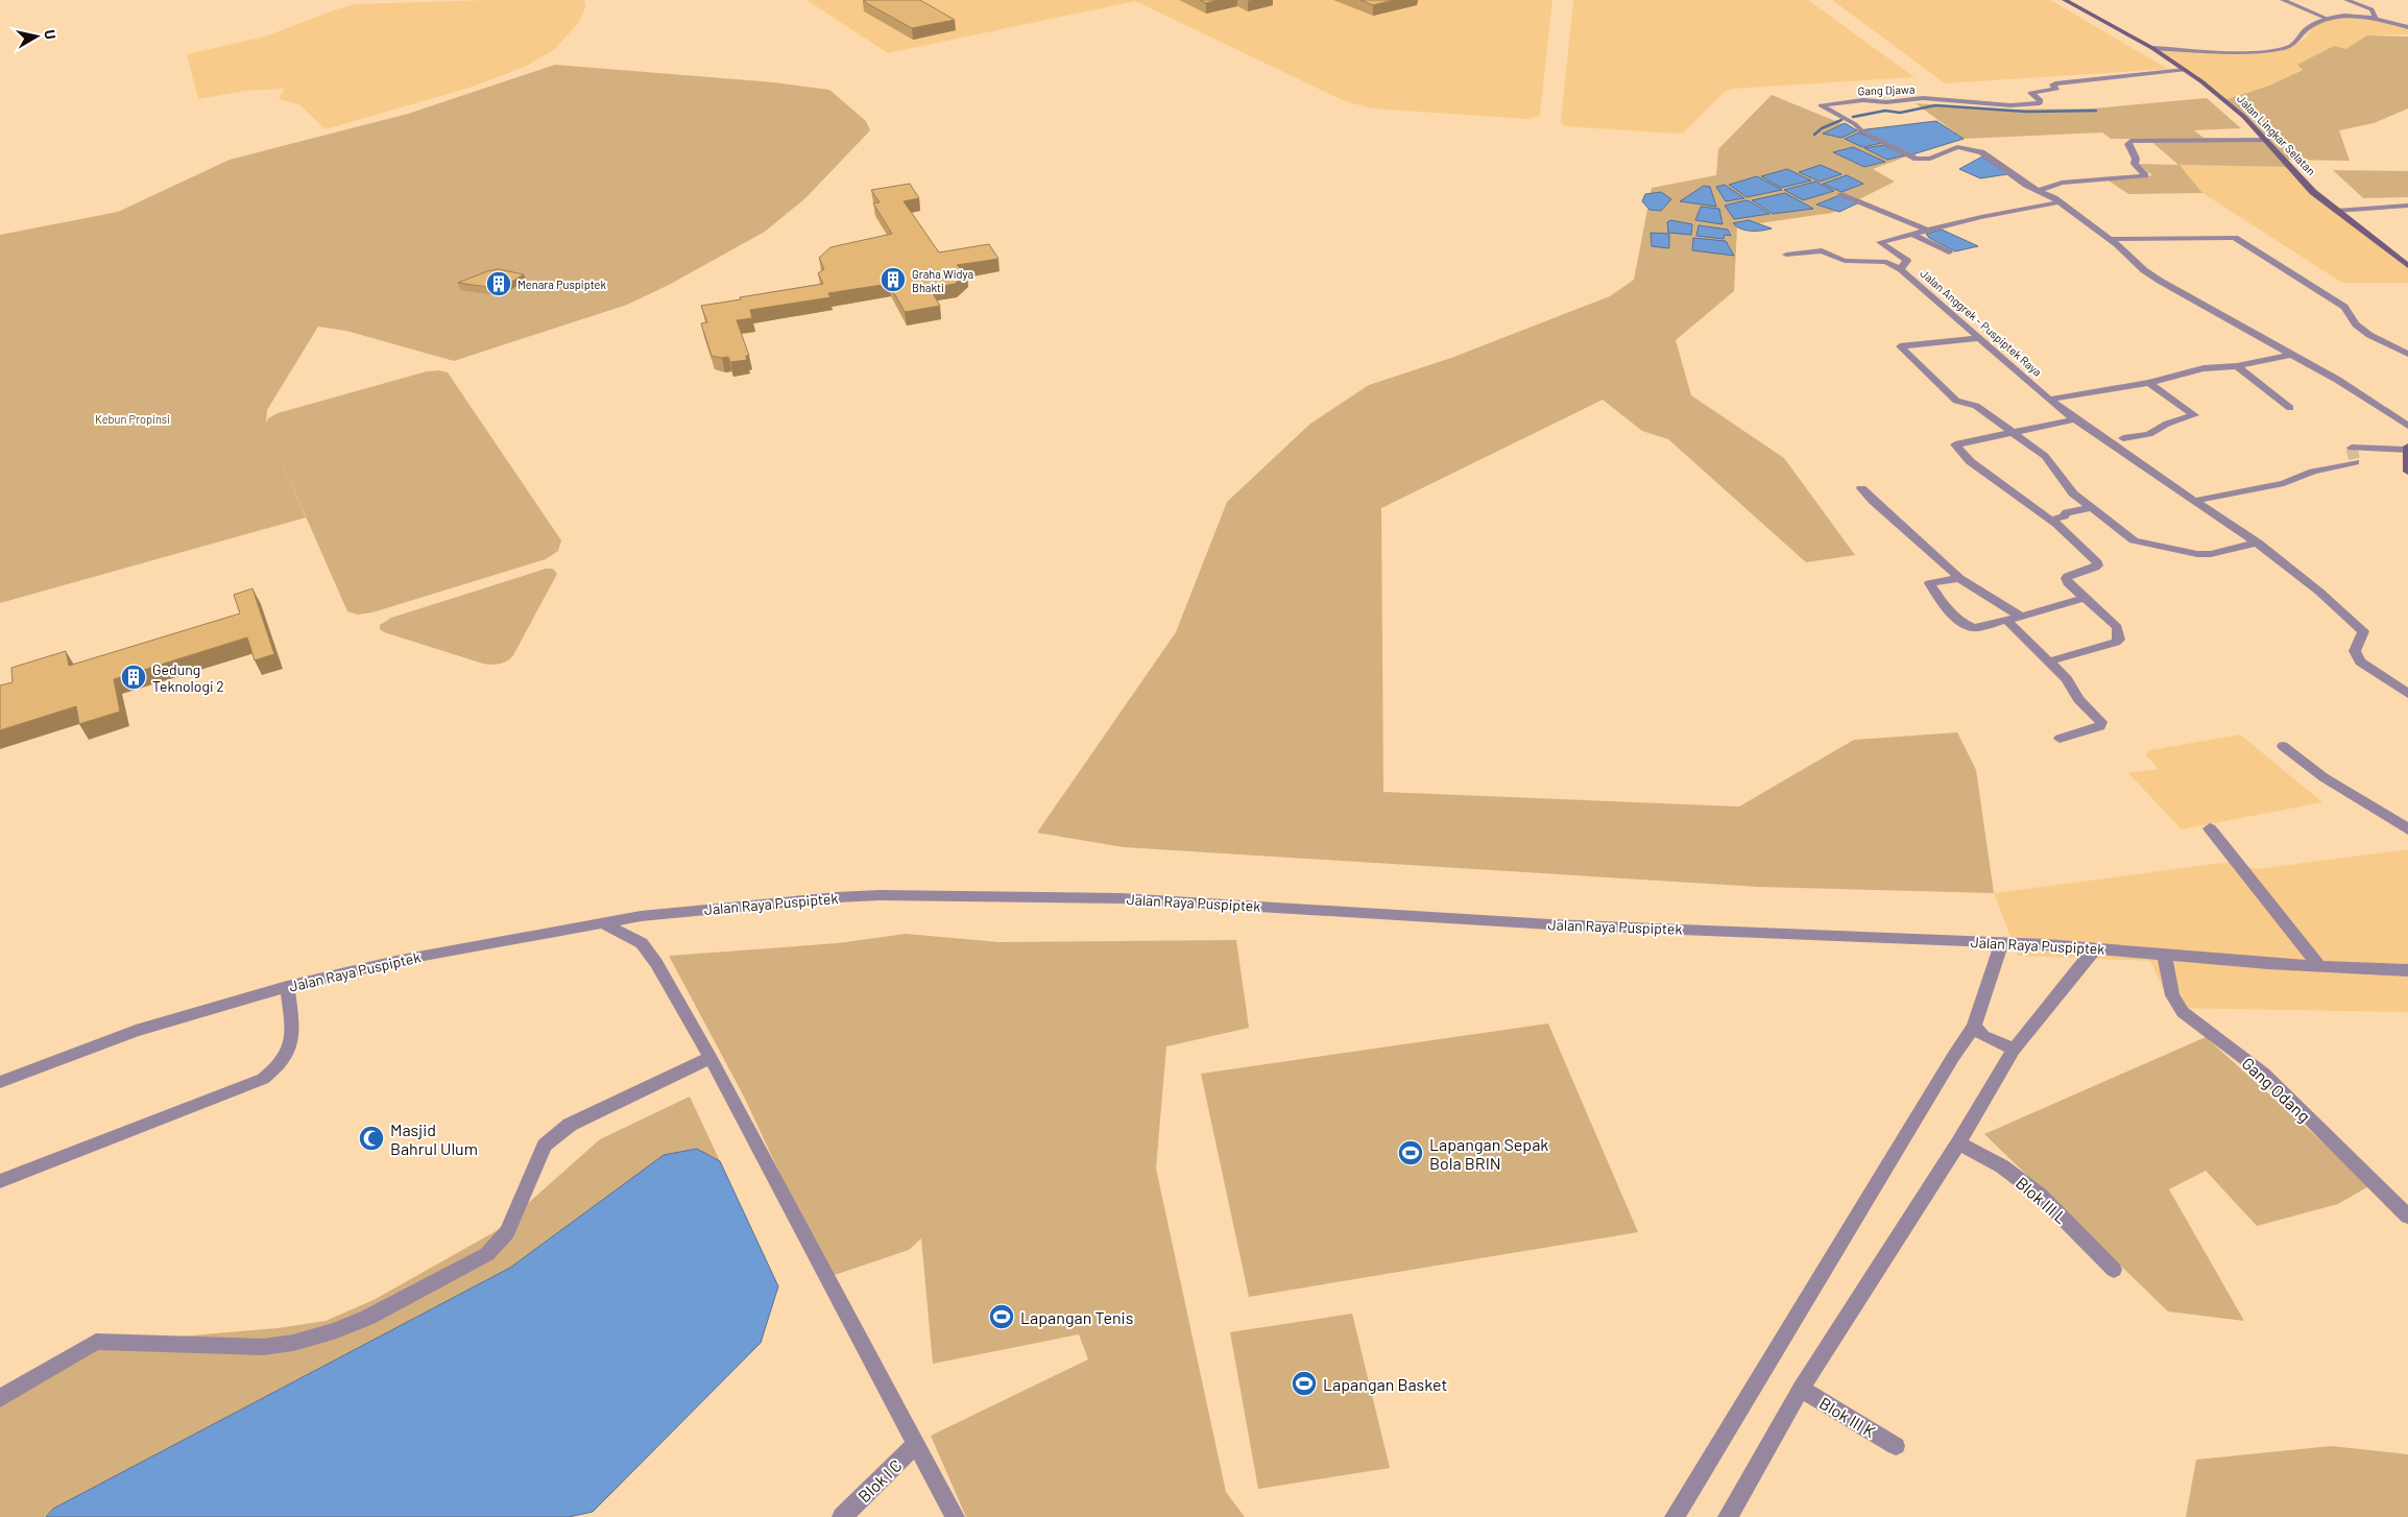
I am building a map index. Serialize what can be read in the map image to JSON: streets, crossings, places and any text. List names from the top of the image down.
{
  "streets": {
    "main road": ["Jalan Lingkar Selatan"],
    "street": [
      "Gang Djawa",
      "Jalan Anggrek - Puspiptek Raya",
      "Jalan Raya Puspiptek",
      "Gang Odang",
      "Blok III L",
      "Blok III K",
      "Blok I C"
    ]
  },
  "crossings": [
    ["Gang Djawa", "Jalan Lingkar Selatan"],
    ["Gang Djawa", "Jalan Anggrek - Puspiptek Raya"],
    ["Jalan Raya Puspiptek", "Gang Odang"]
  ],
  "parks": ["Kebun Propinsi"],
  "places": {
    "building": ["Graha Widya Bhakti", "Menara Puspiptek", "Gedung Teknologi 2"],
    "mosque": ["Masjid Bahrul Ulum"],
    "sports": ["Lapangan Sepak Bola BRIN", "Lapangan Tenis", "Lapangan Basket"]
  },
  "north": "right"
}
